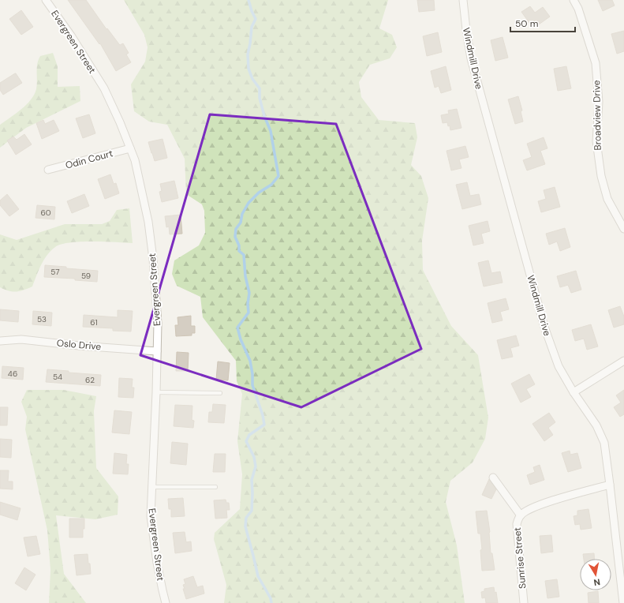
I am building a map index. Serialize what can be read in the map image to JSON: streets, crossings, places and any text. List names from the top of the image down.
{
  "streets": {
    "street": [
      "Evergreen Street",
      "Windmill Drive",
      "Broadview Drive",
      "Odin Court",
      "Oslo Drive",
      "Sunrise Street"
    ]
  },
  "crossings": [
    ["Evergreen Street", "Odin Court"],
    ["Evergreen Street", "Oslo Drive"],
    ["Windmill Drive", "Sunrise Street"]
  ],
  "house_numbers": [
    "60",
    "57",
    "59",
    "53",
    "61",
    "46",
    "54",
    "62"
  ],
  "scale_bar": "50 m",
  "north": "bottom"
}
